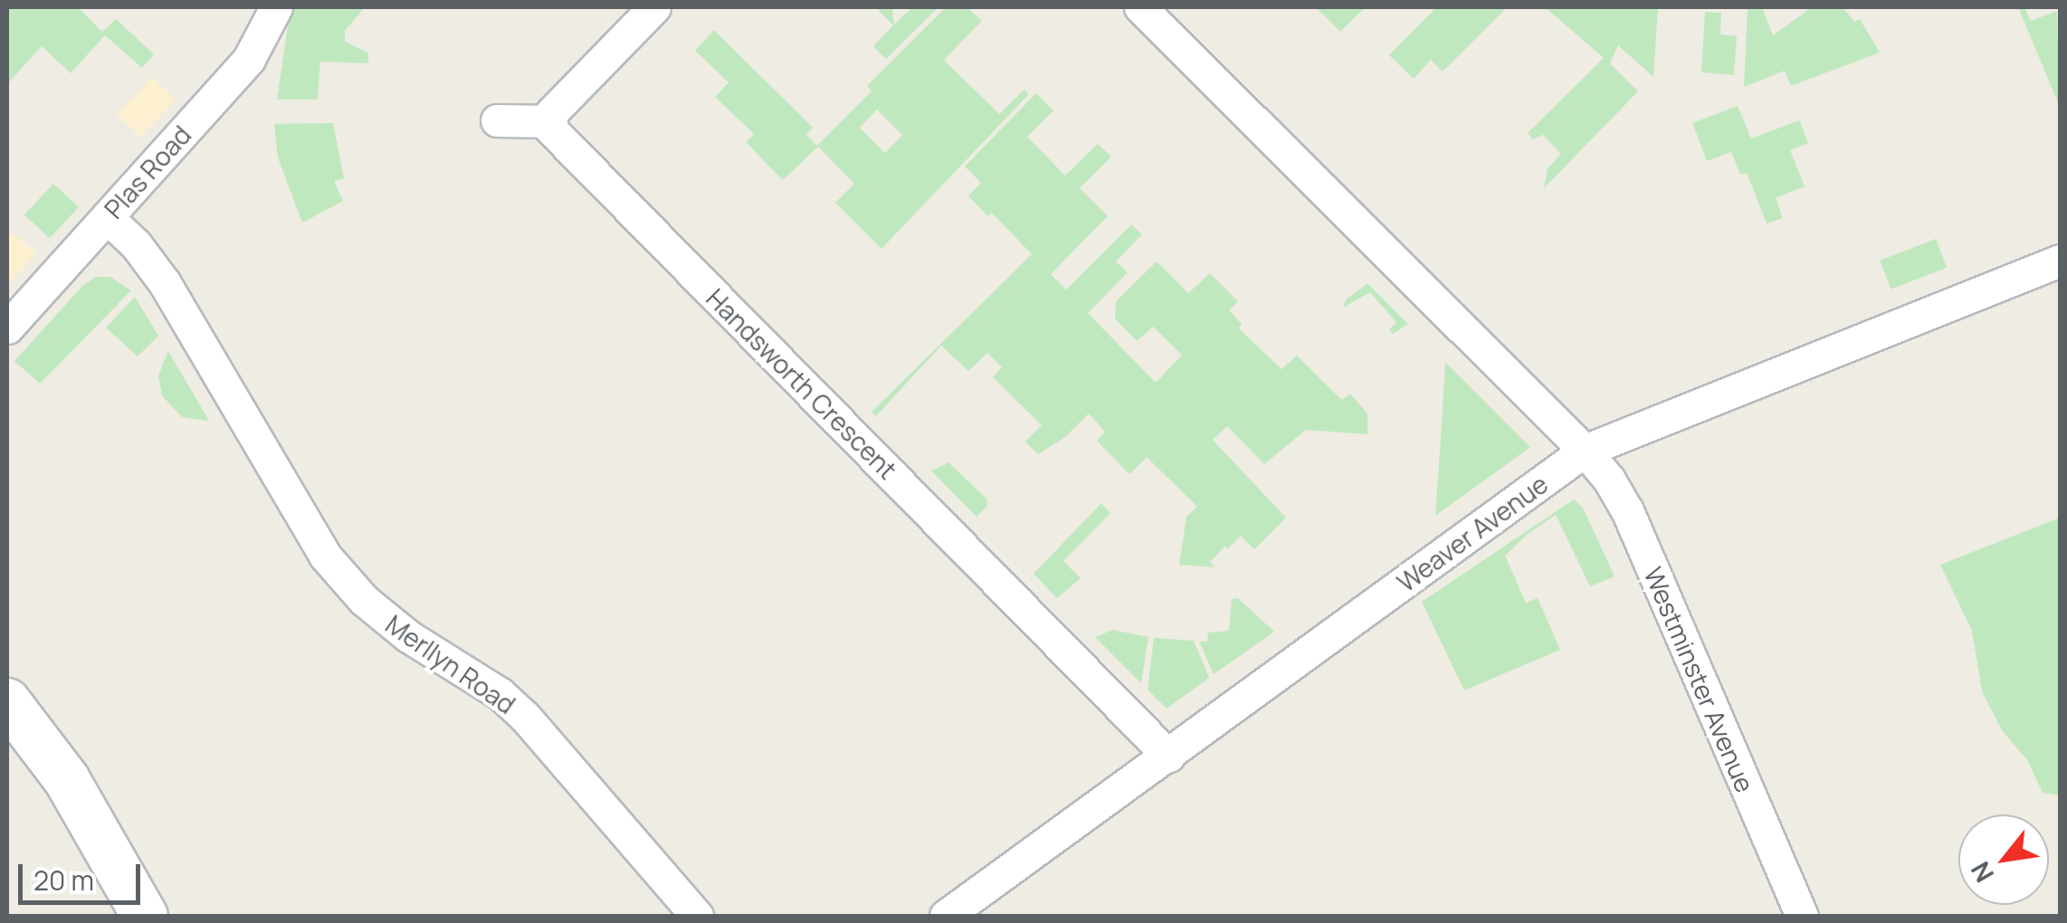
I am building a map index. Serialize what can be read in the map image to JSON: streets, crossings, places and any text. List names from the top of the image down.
{
  "streets": {
    "street": [
      "Plas Road",
      "Handsworth Crescent",
      "Weaver Avenue",
      "Merllyn Road",
      "Westminster Avenue"
    ]
  },
  "crossings": [
    ["Plas Road", "Merllyn Road"],
    ["Handsworth Crescent", "Weaver Avenue"],
    ["Weaver Avenue", "Westminster Avenue"]
  ],
  "scale_bar": "20 m",
  "north": "bottom left"
}
